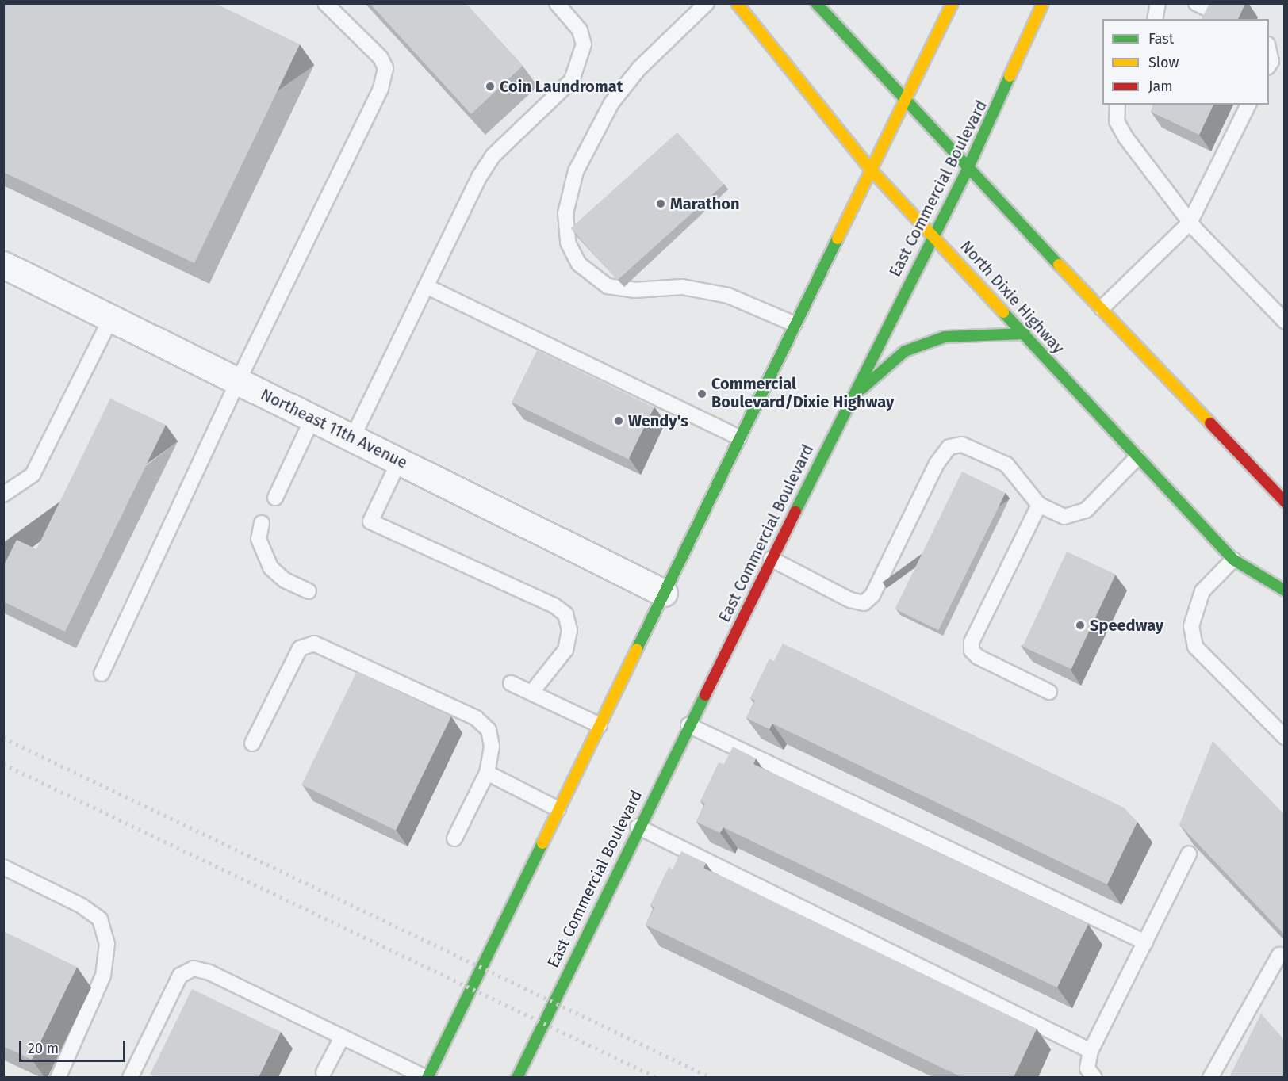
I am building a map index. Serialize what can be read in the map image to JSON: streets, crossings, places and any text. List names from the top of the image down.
{
  "streets": {
    "main road": ["East Commercial Boulevard", "North Dixie Highway"],
    "street": ["Northeast 11th Avenue"]
  },
  "crossings": [
    ["East Commercial Boulevard", "North Dixie Highway"]
  ],
  "places": [
    "Coin Laundromat",
    "Marathon",
    "Commercial Boulevard/Dixie Highway",
    "Wendy's",
    "Speedway"
  ],
  "legend": ["Fast", "Slow", "Jam"],
  "scale_bar": "20 m"
}
